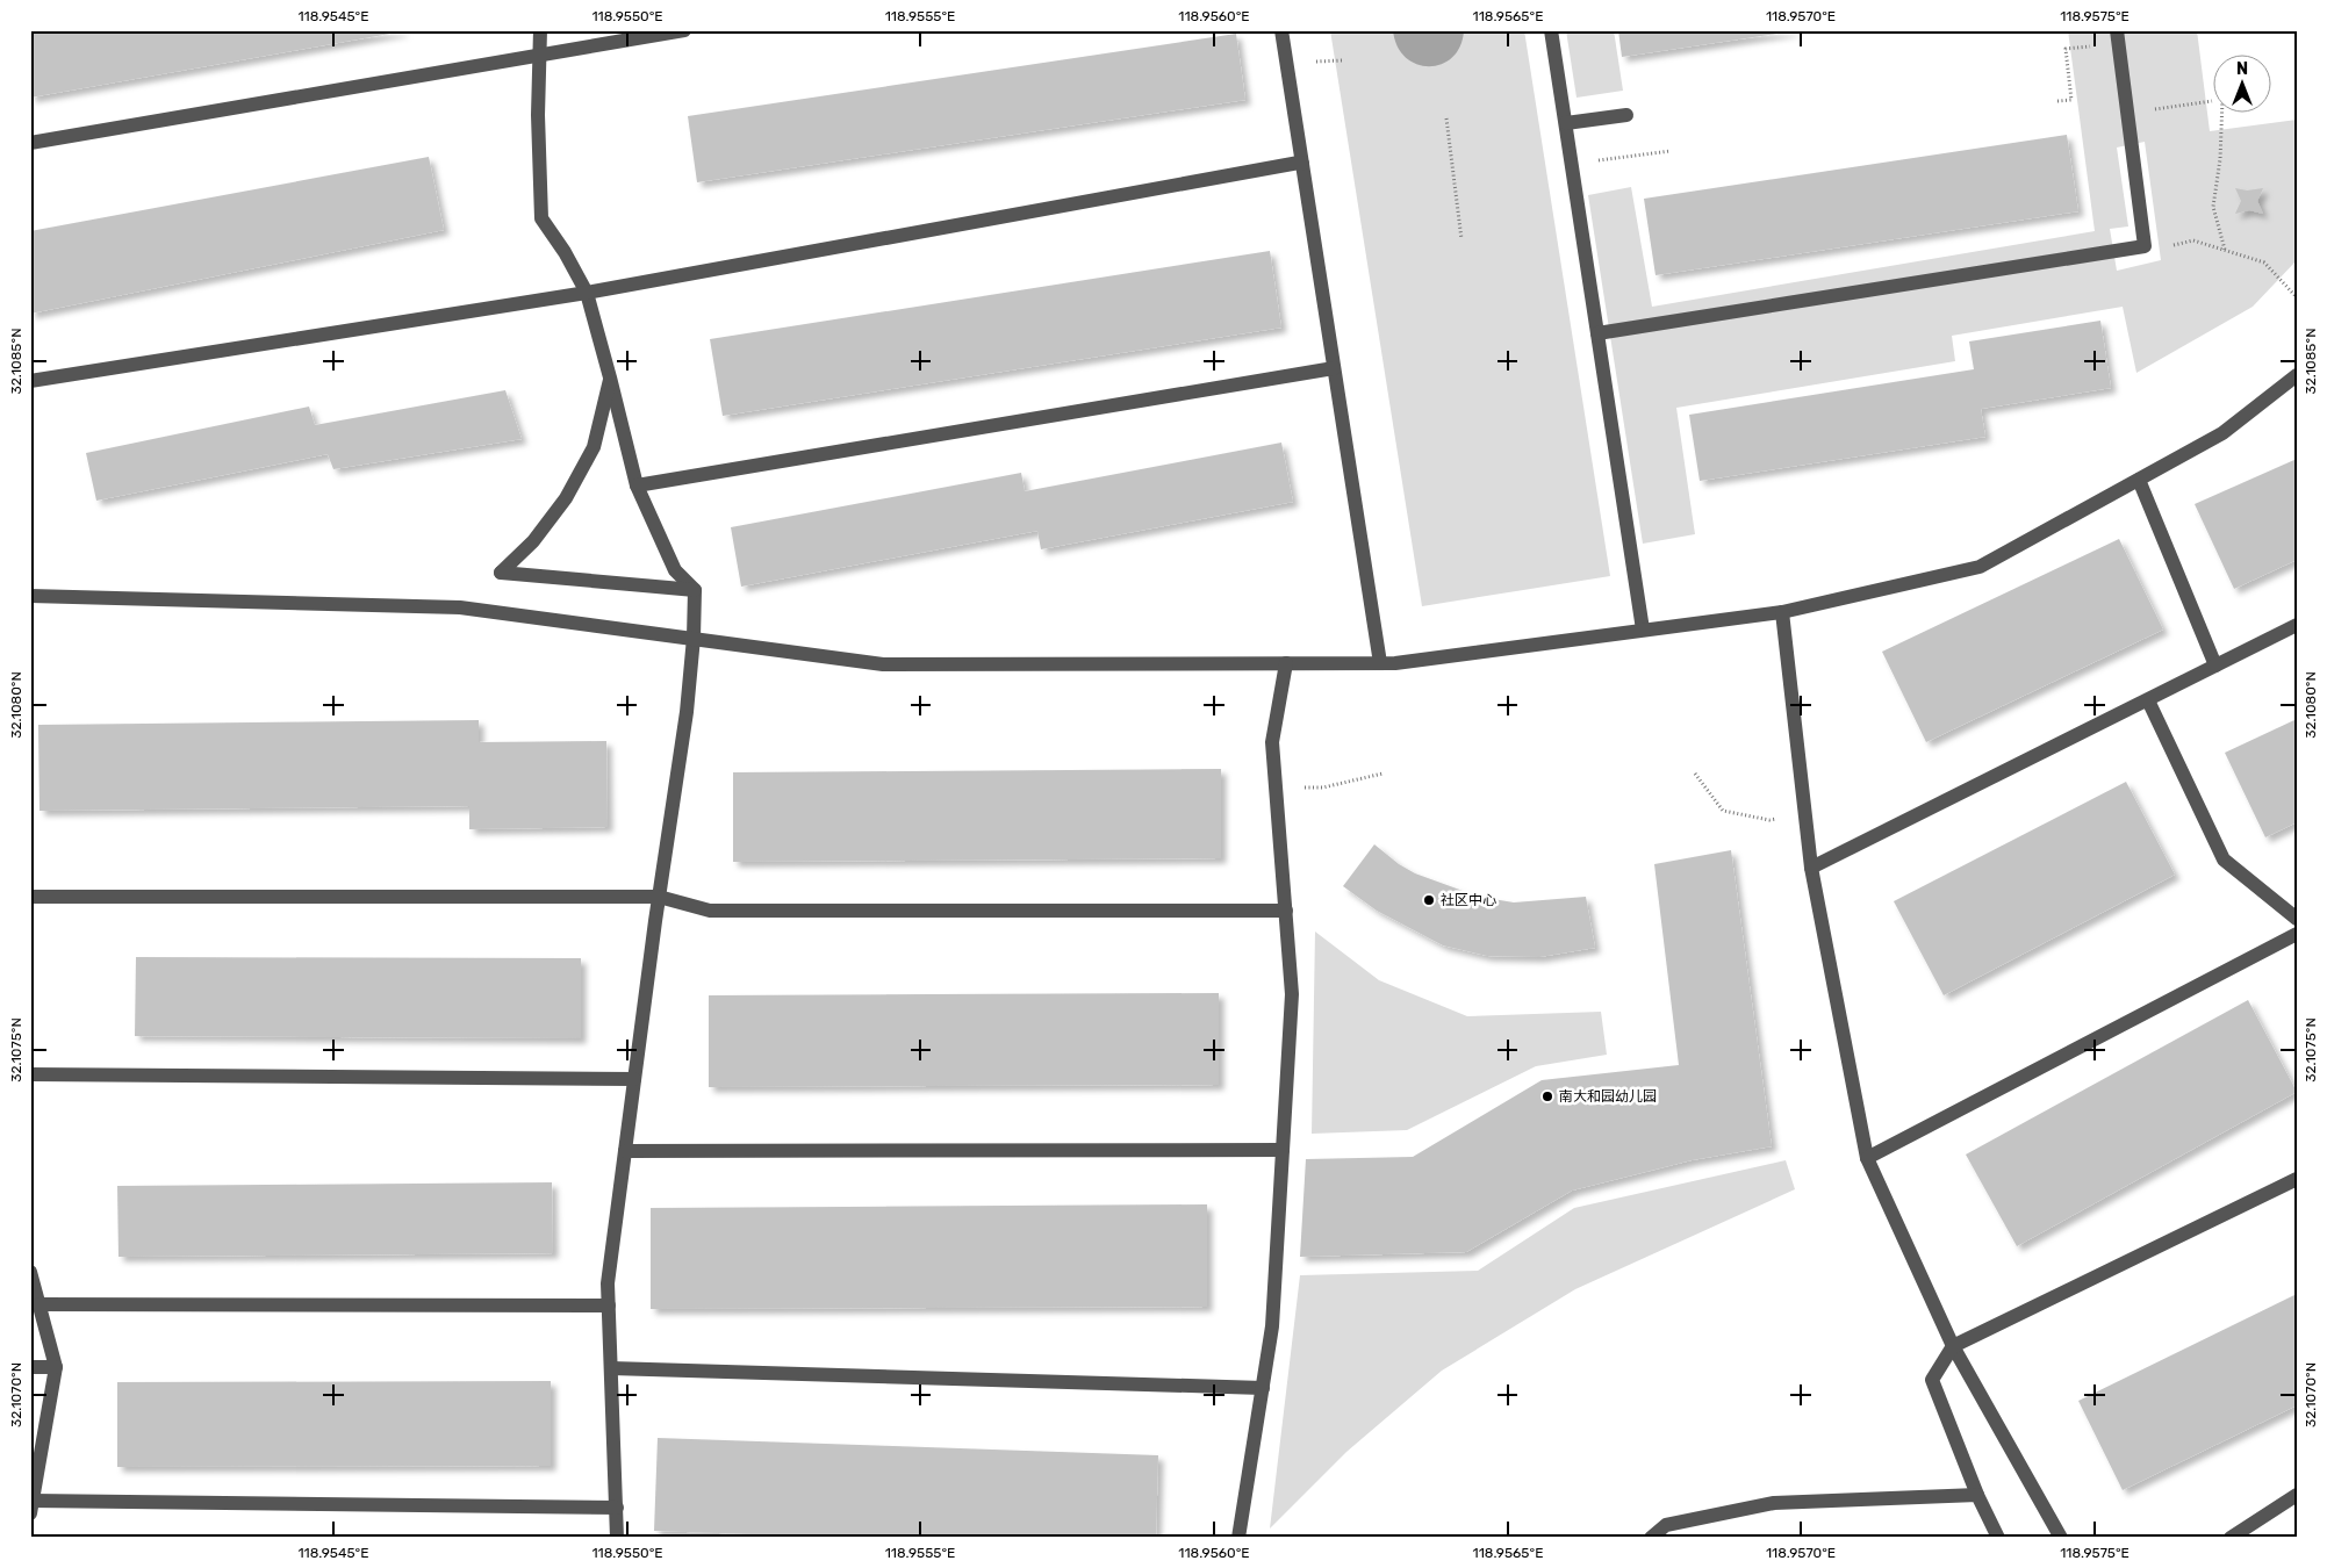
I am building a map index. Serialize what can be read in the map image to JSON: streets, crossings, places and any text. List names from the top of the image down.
{
  "places": ["社区中心", "南大和园幼儿园"],
  "north": "top",
  "coordinates": [
    "118.9545°E",
    "118.9550°E",
    "118.9555°E",
    "118.9560°E",
    "118.9565°E",
    "118.9570°E",
    "118.9575°E",
    "32.1085°N",
    "32.1080°N",
    "32.1075°N",
    "32.1070°N"
  ]
}
